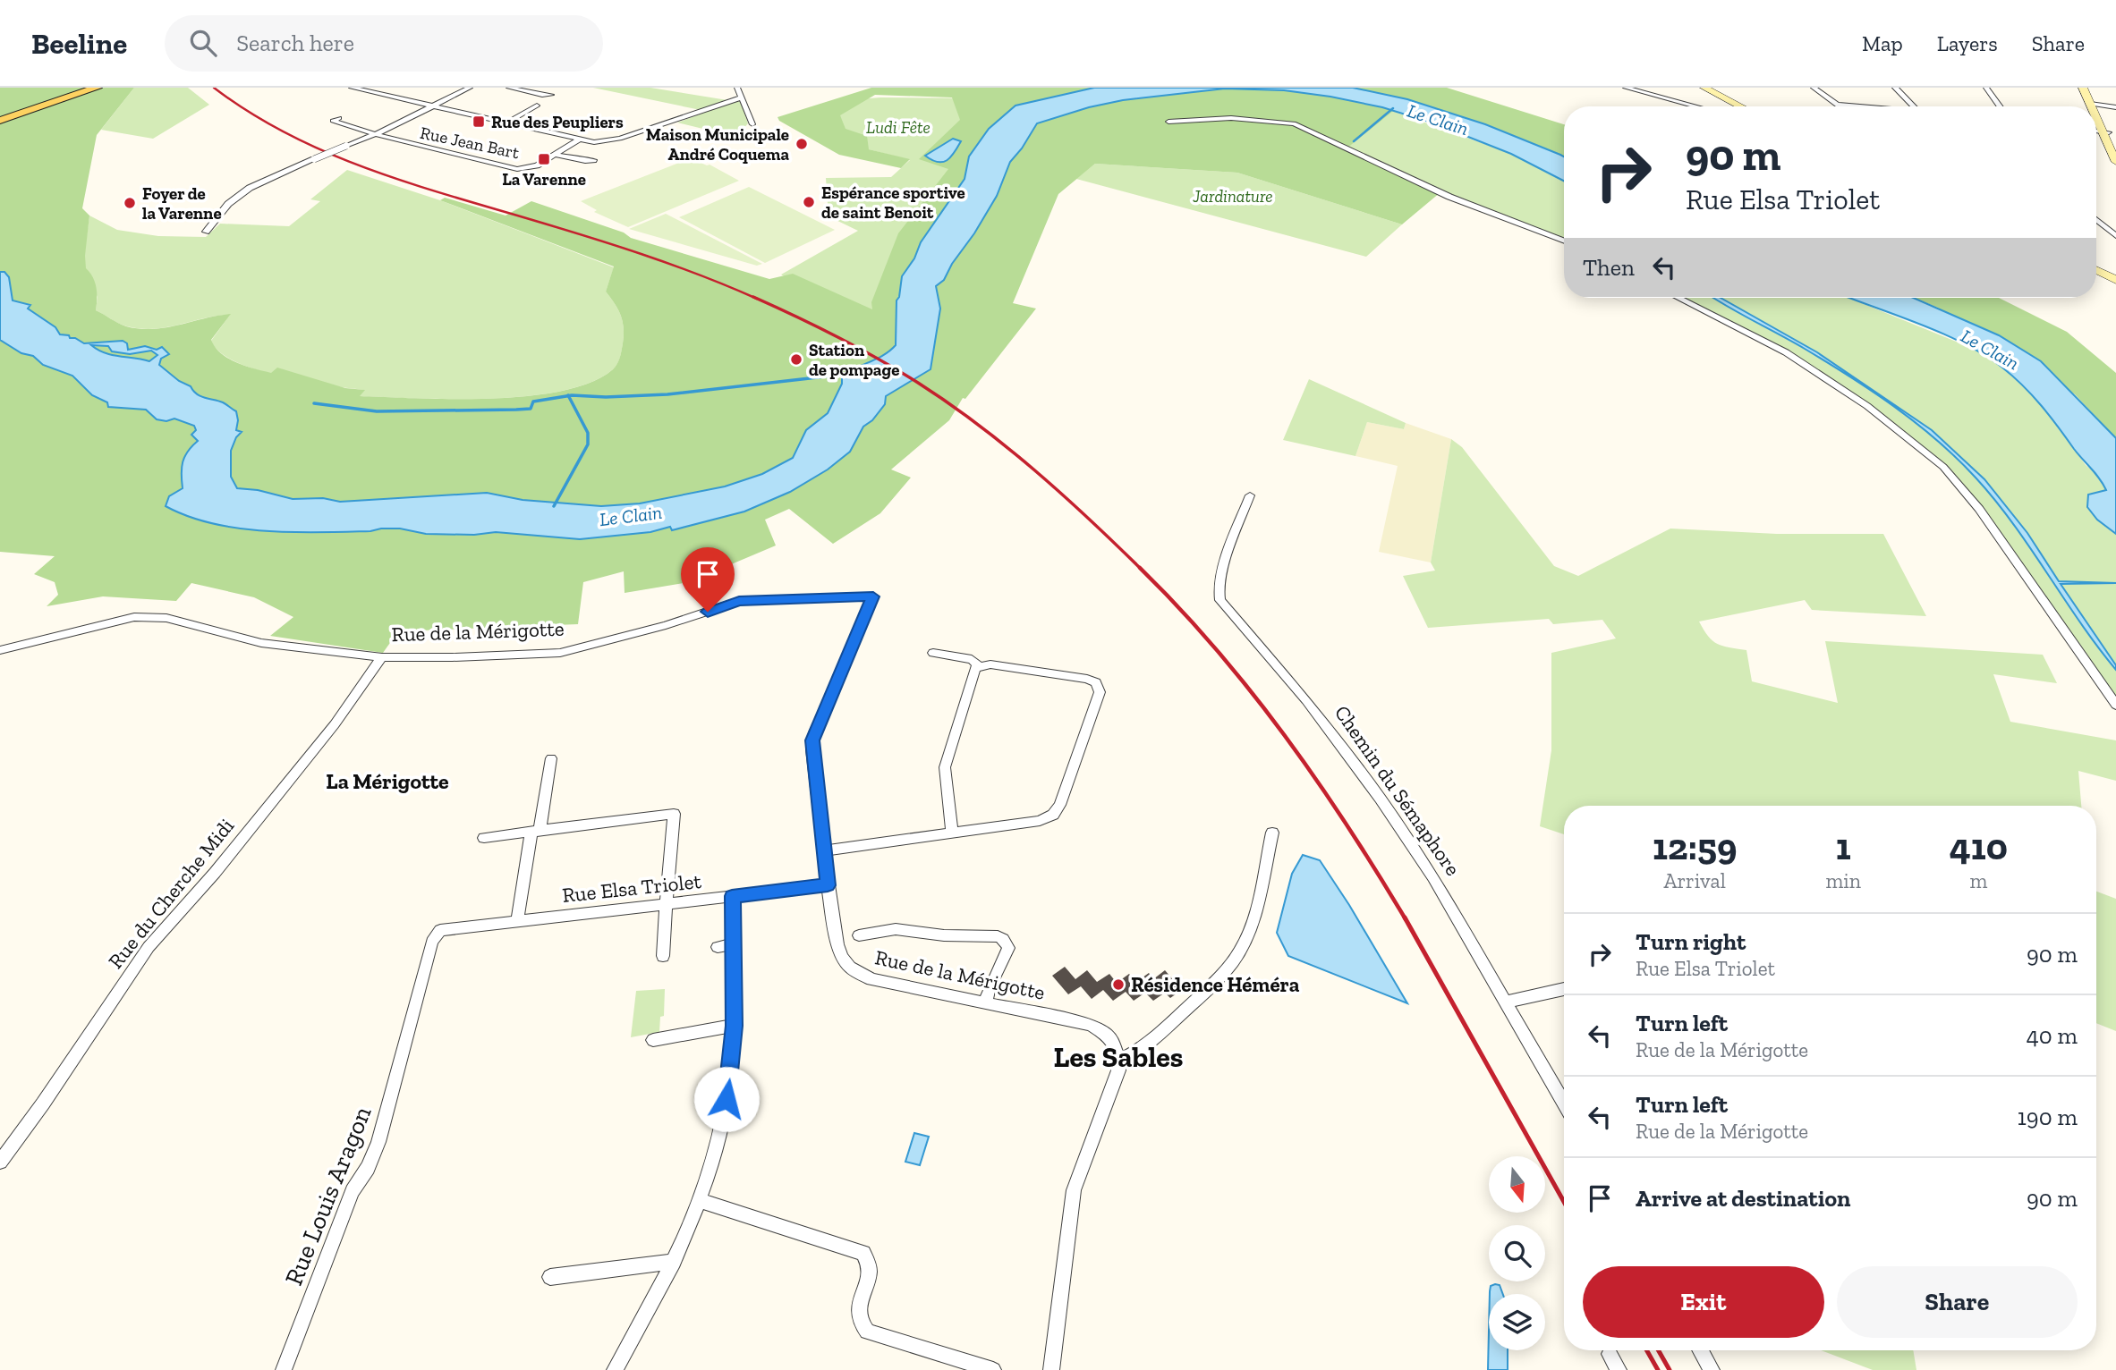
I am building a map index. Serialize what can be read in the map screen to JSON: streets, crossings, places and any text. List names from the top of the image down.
{
  "streets": {
    "street": [
      "Rue Jean Bart",
      "Rue de la Mérigotte",
      "Chemin du Sémaphore",
      "Rue Elsa Triolet",
      "Rue du Cherche Midi",
      "Rue Louis Aragon"
    ]
  },
  "crossings": [
    ["Rue de la Mérigotte", "Rue Elsa Triolet"],
    ["Rue de la Mérigotte", "Rue du Cherche Midi"],
    ["Rue Elsa Triolet", "Rue Louis Aragon"]
  ],
  "districts": ["La Mérigotte", "Les Sables"],
  "water": ["Le Clain"],
  "parks": ["Ludi Fête", "Jardinature"],
  "places": {
    "transit": ["Rue des Peupliers", "La Varenne"],
    "other": [
      "Maison Municipale André Coquema",
      "Espérance sportive de saint Benoit",
      "Foyer de la Varenne",
      "Station de pompage",
      "Résidence Héméra"
    ]
  },
  "north": "bottom",
  "page": {
    "header": "Beeline",
    "search": "Search here",
    "nav": ["Map", "Layers", "Share"],
    "turn": ["90 m", "Rue Elsa Triolet"],
    "then": "Then",
    "eta": [
      "12:59",
      "Arrival",
      "1",
      "min",
      "410",
      "m"
    ],
    "list": [
      {
        "name": "Turn right",
        "note": "Rue Elsa Triolet",
        "value": "90 m"
      },
      {
        "name": "Turn left",
        "note": "Rue de la Mérigotte",
        "value": "40 m"
      },
      {
        "name": "Turn left",
        "note": "Rue de la Mérigotte",
        "value": "190 m"
      },
      {
        "name": "Arrive at destination",
        "value": "90 m"
      }
    ],
    "buttons": ["Exit", "Share"]
  }
}
